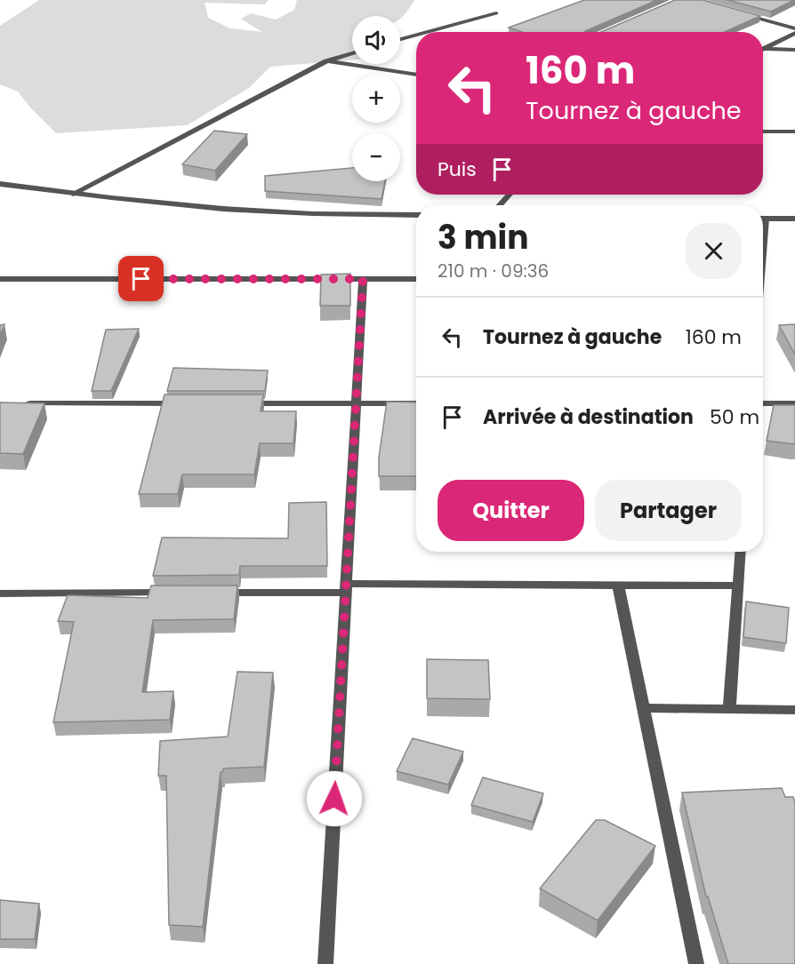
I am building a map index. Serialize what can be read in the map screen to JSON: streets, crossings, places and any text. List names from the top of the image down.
{
  "page": {
    "map_buttons": ["+", "−"],
    "turn": ["160 m", "Tournez à gauche"],
    "then": "Puis",
    "heading": ["3 min", "210 m · 09:36"],
    "list": [
      {
        "name": "Tournez à gauche",
        "value": "160 m"
      },
      {
        "name": "Arrivée à destination",
        "value": "50 m"
      }
    ],
    "buttons": ["Quitter", "Partager"]
  }
}
